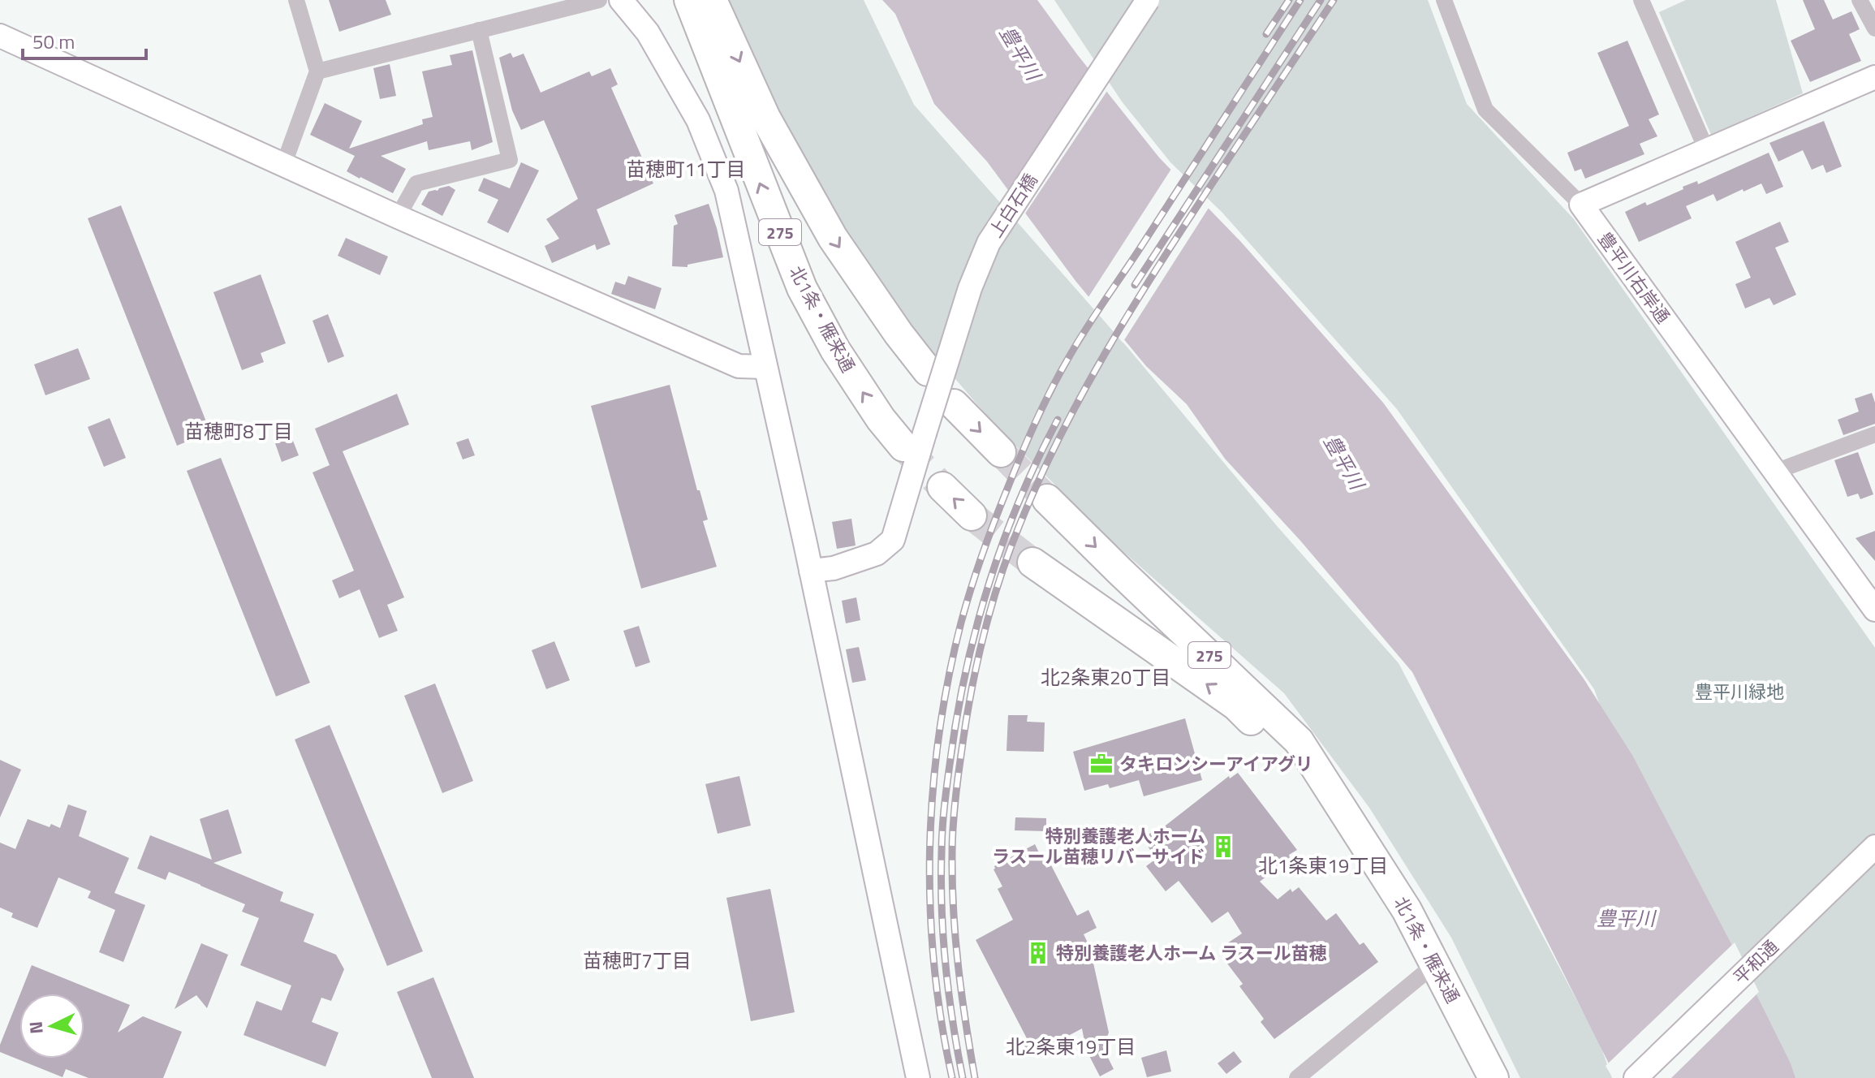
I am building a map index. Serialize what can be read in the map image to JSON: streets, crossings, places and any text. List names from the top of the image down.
{
  "streets": {
    "highway": ["275", "北1条・雁来通"],
    "street": ["上白石橋", "豊平川右岸通", "平和通"]
  },
  "crossings": [
    ["上白石橋", "北1条・雁来通"]
  ],
  "districts": [
    "苗穂町11丁目",
    "苗穂町8丁目",
    "北2条東20丁目",
    "北1条東19丁目",
    "苗穂町7丁目",
    "北2条東19丁目"
  ],
  "water": ["豊平川"],
  "parks": ["豊平川緑地"],
  "places": {
    "office": ["タキロンシーアイアグリ"],
    "building": ["特別養護老人ホーム ラスール苗穂リバーサイド", "特別養護老人ホーム ラスール苗穂"]
  },
  "scale_bar": "50 m",
  "north": "left"
}
